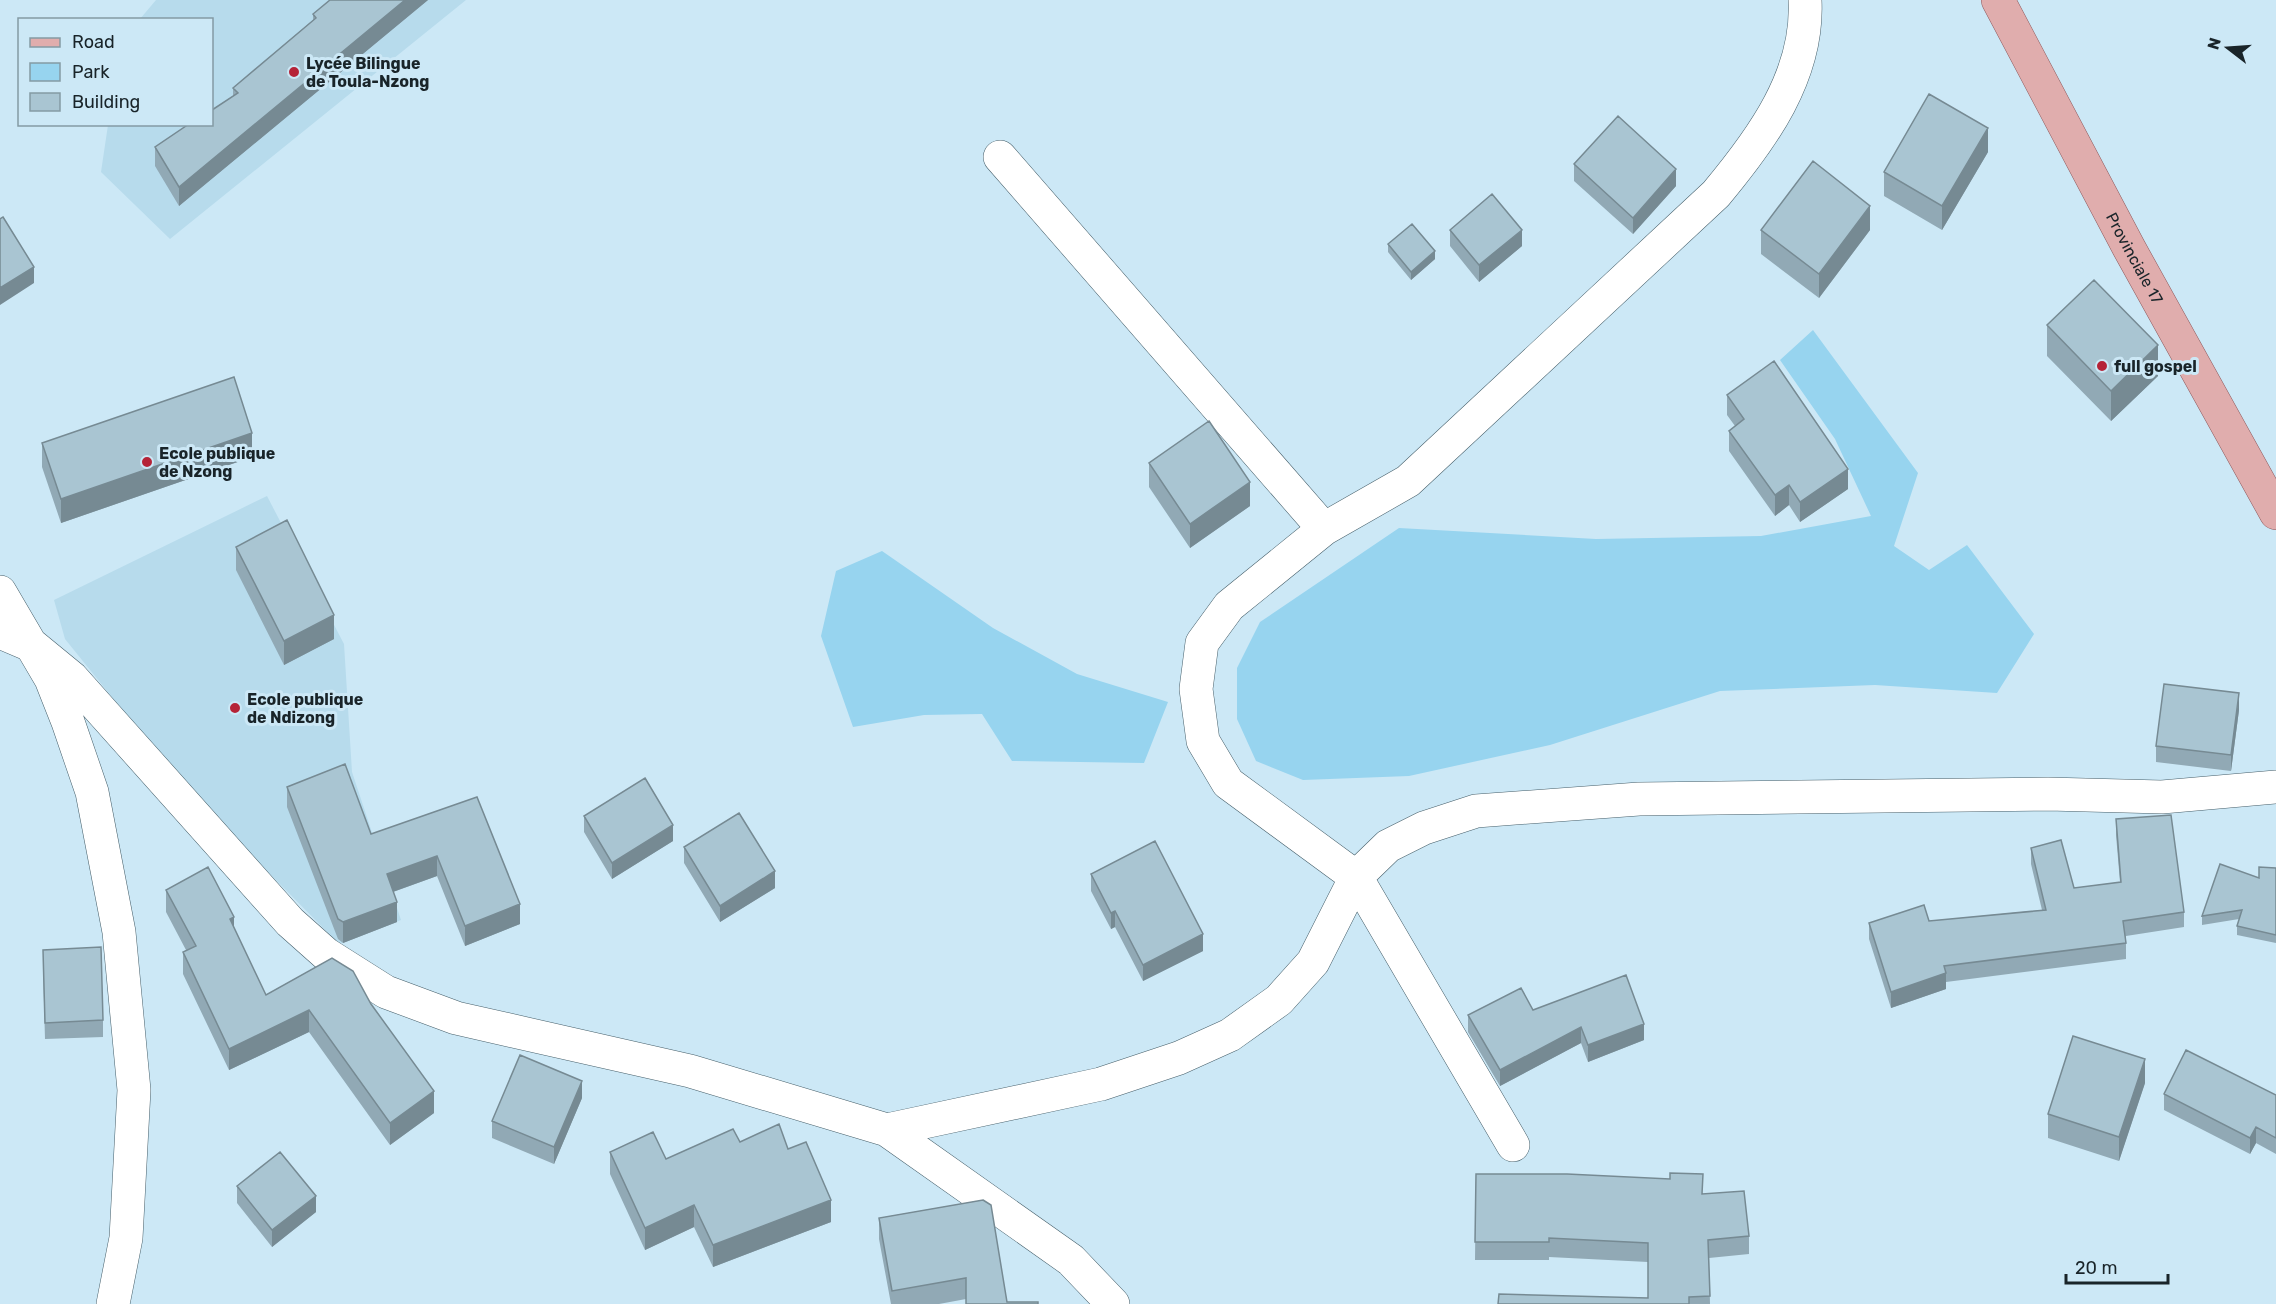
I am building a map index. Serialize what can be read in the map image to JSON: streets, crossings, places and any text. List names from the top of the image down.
{
  "streets": {
    "main road": ["Provinciale 17"]
  },
  "places": [
    "Lycée Bilingue de Toula-Nzong",
    "full gospel",
    "Ecole publique de Nzong",
    "Ecole publique de Ndizong"
  ],
  "legend": ["Road", "Park", "Building"],
  "scale_bar": "20 m",
  "north": "left"
}
